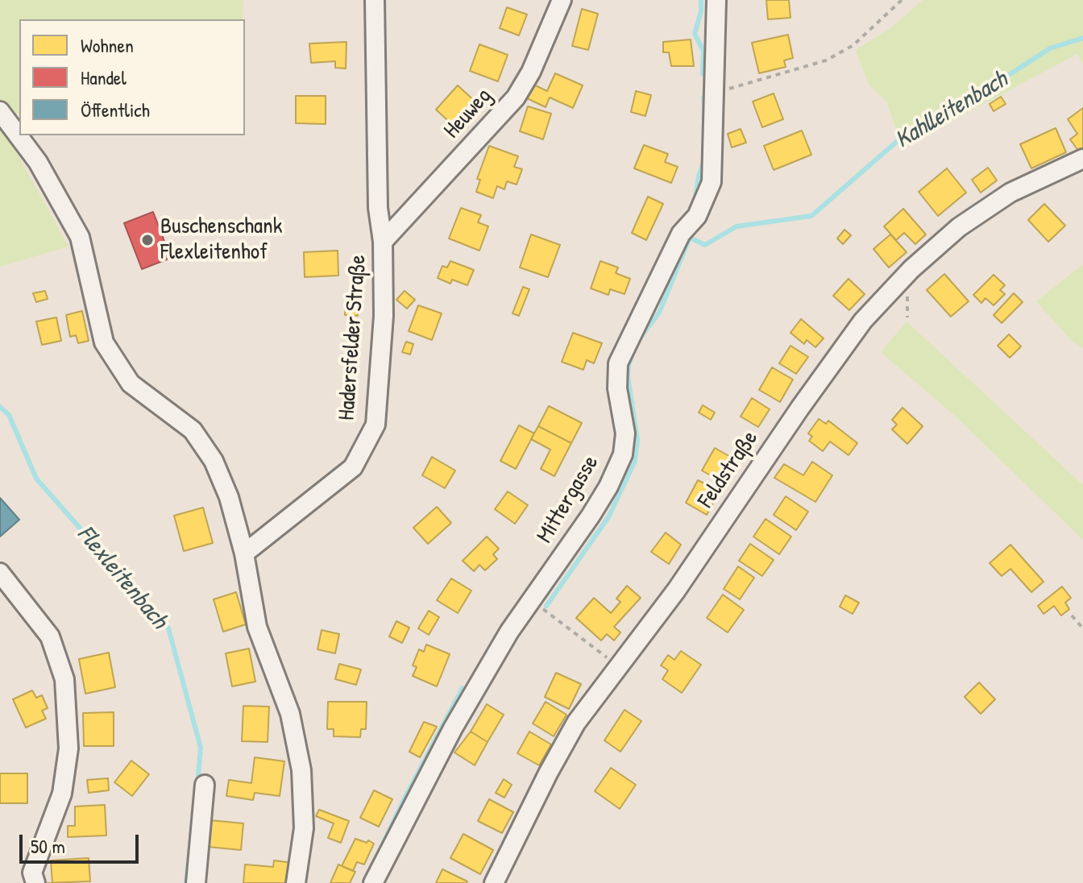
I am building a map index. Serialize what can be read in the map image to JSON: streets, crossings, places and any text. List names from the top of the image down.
{
  "streets": {
    "street": [
      "Heuweg",
      "Hadersfelder Straße",
      "Feldstraße",
      "Mittergasse"
    ]
  },
  "crossings": [
    ["Heuweg", "Hadersfelder Straße"]
  ],
  "water": ["Kahlleitenbach", "Flexleitenbach"],
  "places": ["Buschenschank Flexleitenhof"],
  "legend": ["Wohnen", "Handel", "Öffentlich"],
  "scale_bar": "50 m"
}
